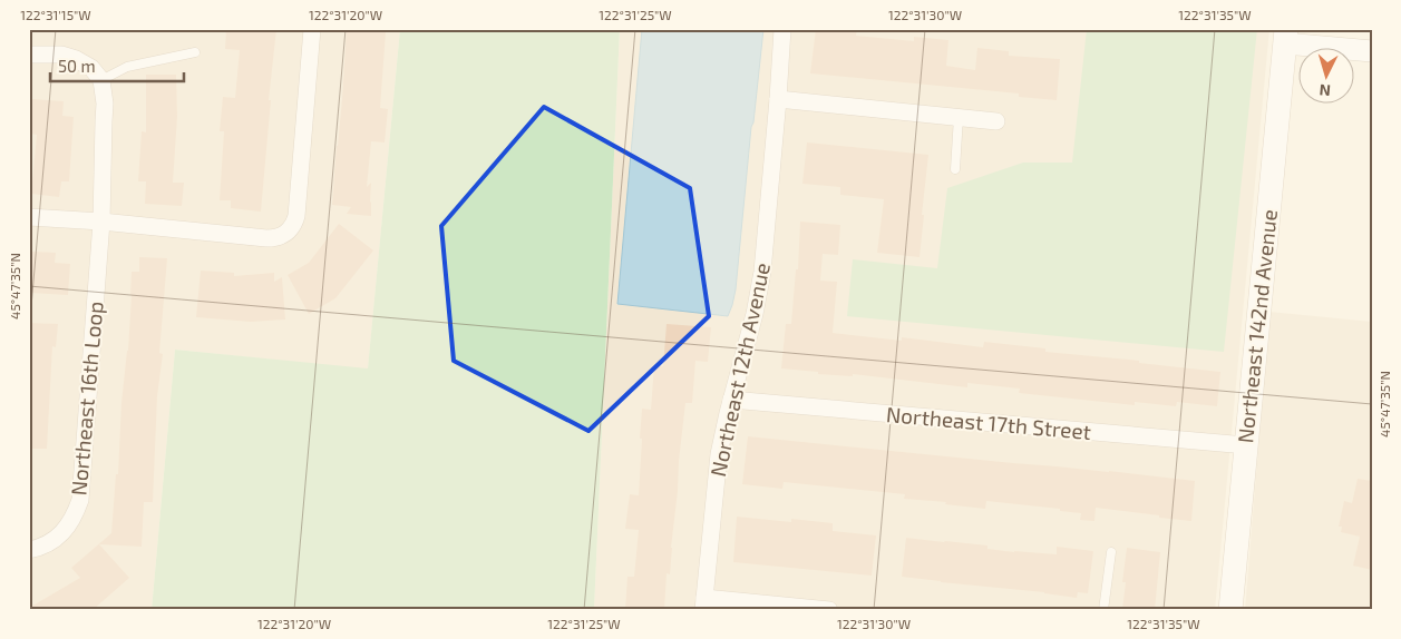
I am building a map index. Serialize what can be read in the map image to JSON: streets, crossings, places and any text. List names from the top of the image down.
{
  "streets": {
    "main road": ["Northeast 142nd Avenue"],
    "street": ["Northeast 12th Avenue", "Northeast 16th Loop", "Northeast 17th Street"]
  },
  "crossings": [
    ["Northeast 142nd Avenue", "Northeast 17th Street"],
    ["Northeast 12th Avenue", "Northeast 17th Street"]
  ],
  "scale_bar": "50 m",
  "north": "bottom",
  "coordinates": [
    "122°31'15\"W",
    "122°31'20\"W",
    "122°31'25\"W",
    "122°31'30\"W",
    "122°31'35\"W",
    "45°47'35\"N"
  ]
}
